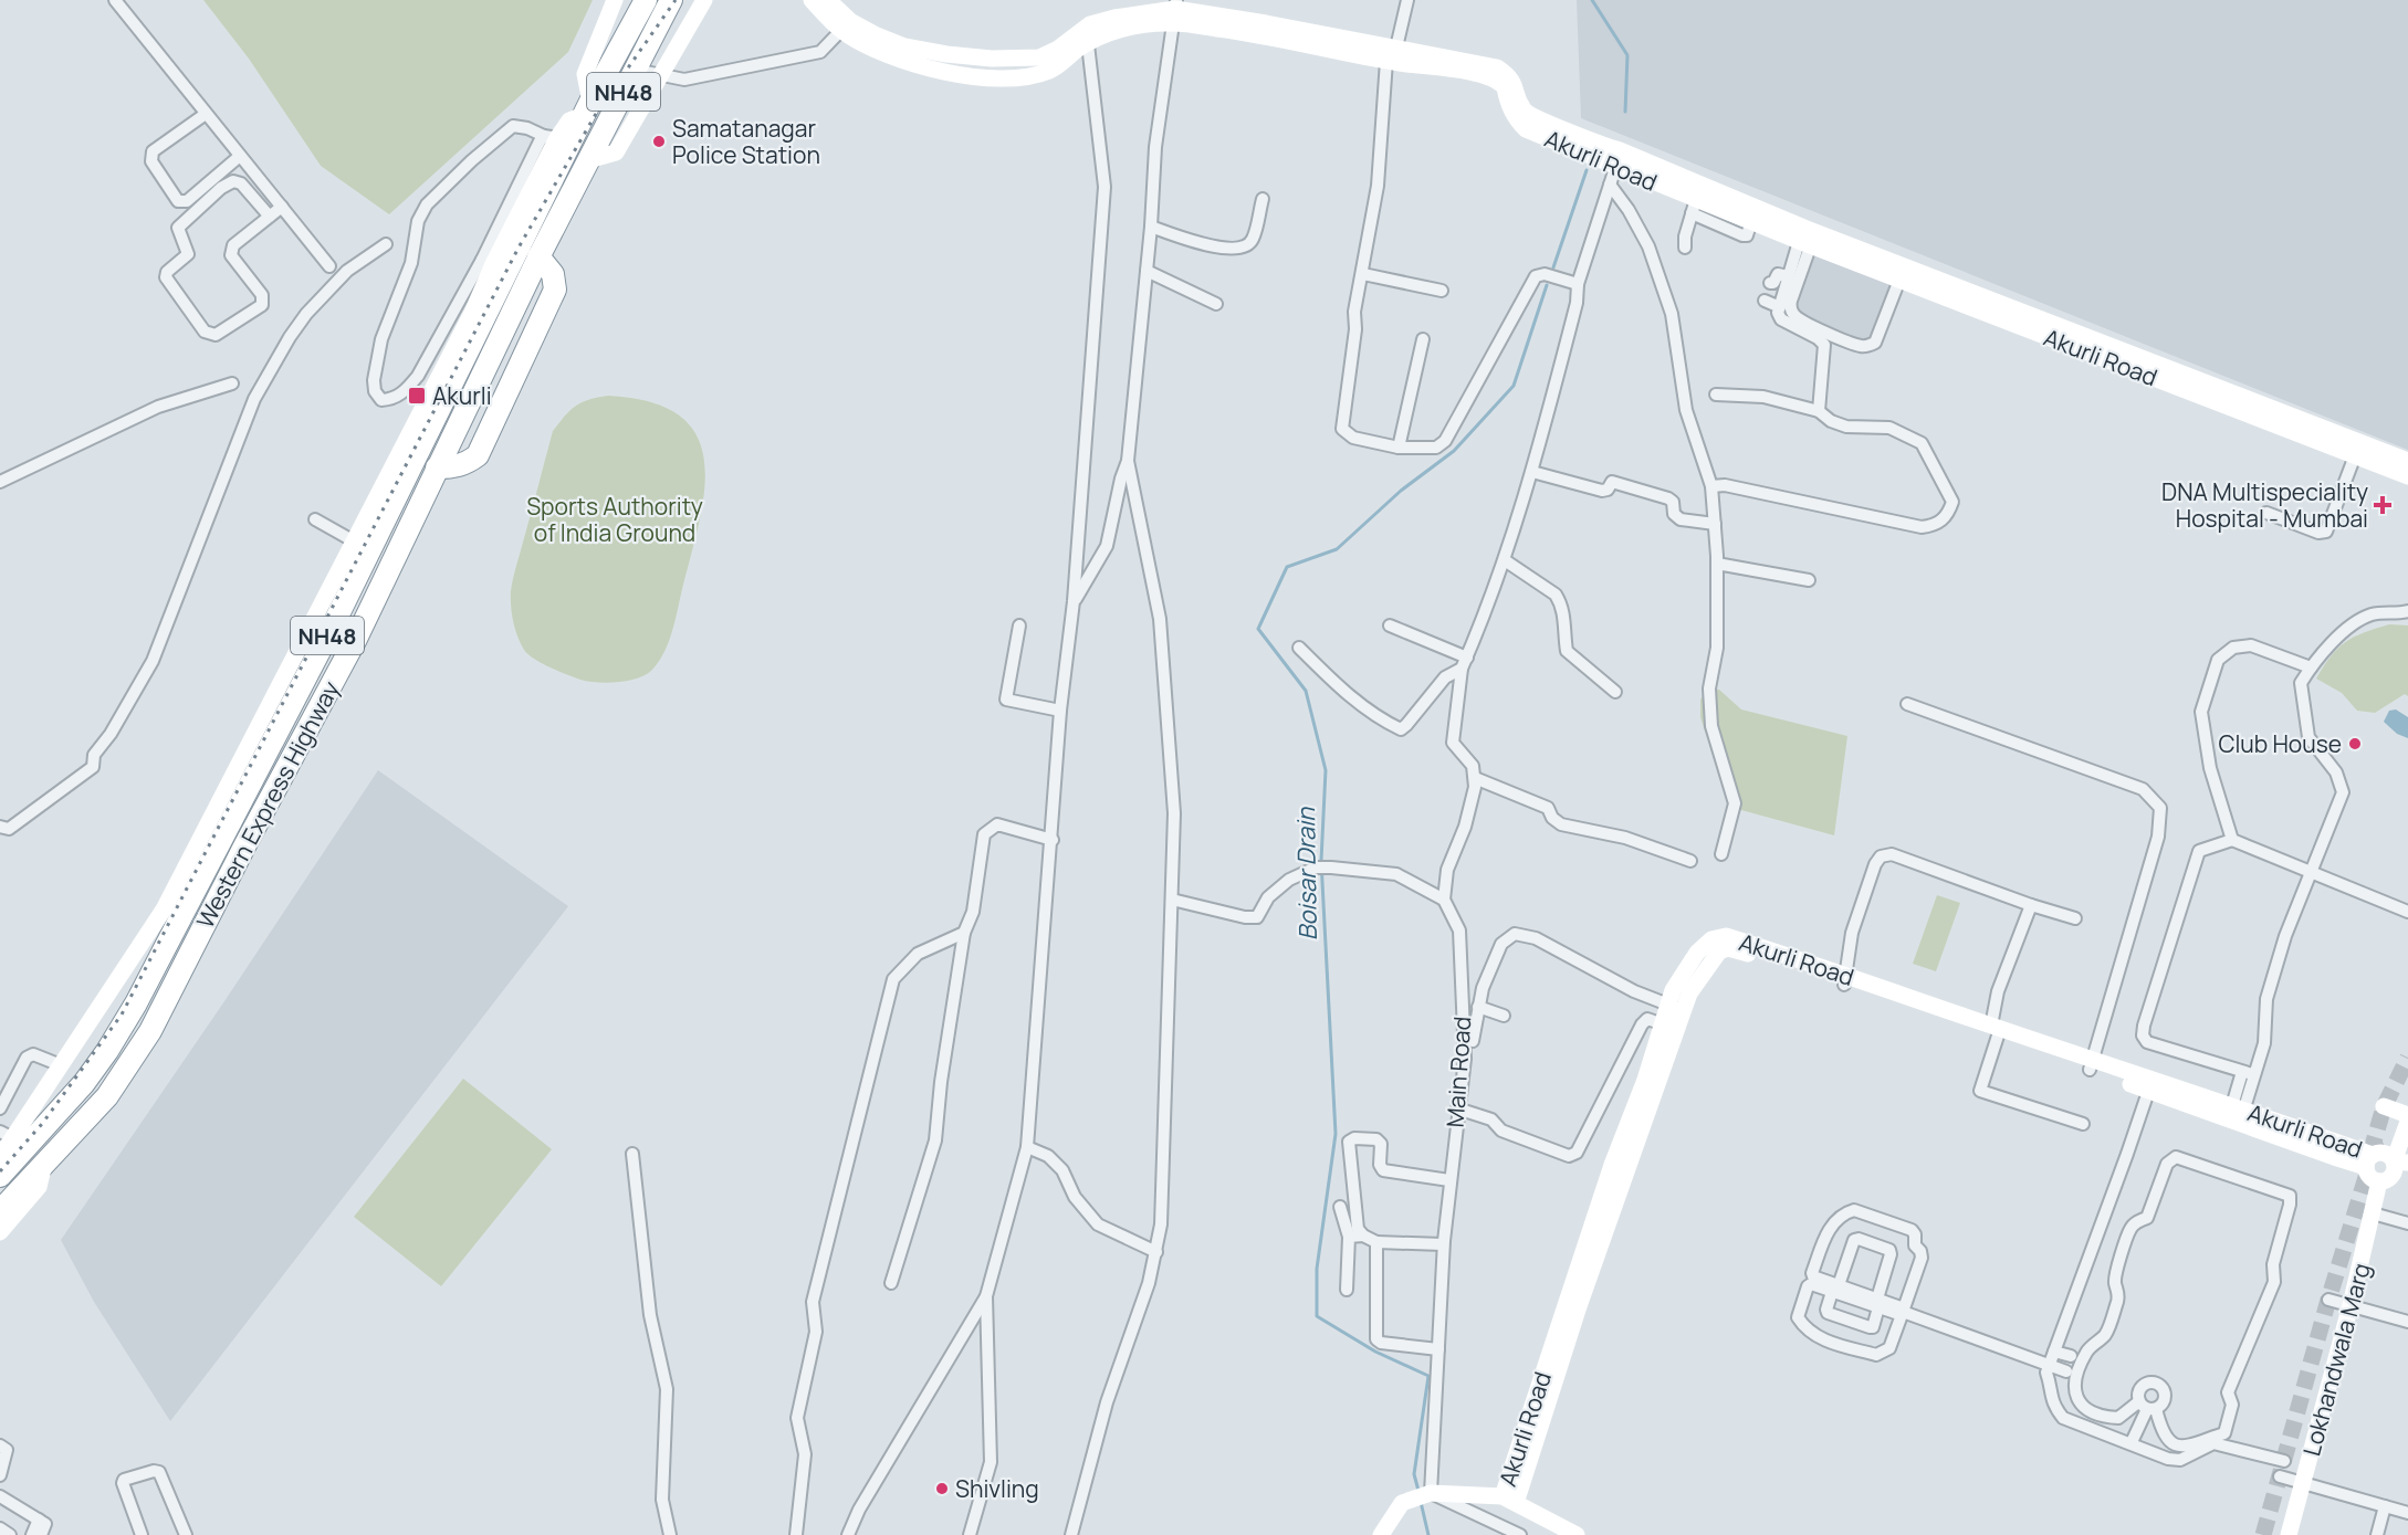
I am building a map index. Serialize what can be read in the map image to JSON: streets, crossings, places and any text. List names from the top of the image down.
{
  "streets": {
    "highway": ["NH48", "Western Express Highway"],
    "street": ["Akurli Road", "Main Road", "Lokhandwala Marg"]
  },
  "crossings": [
    ["NH48", "Western Express Highway"],
    ["Akurli Road", "Lokhandwala Marg"]
  ],
  "water": ["Boisar Drain"],
  "parks": ["Sports Authority of India Ground"],
  "places": {
    "other": ["Samatanagar Police Station", "Club House", "Shivling"],
    "transit": ["Akurli"],
    "health": ["DNA Multispeciality Hospital - Mumbai"]
  }
}
